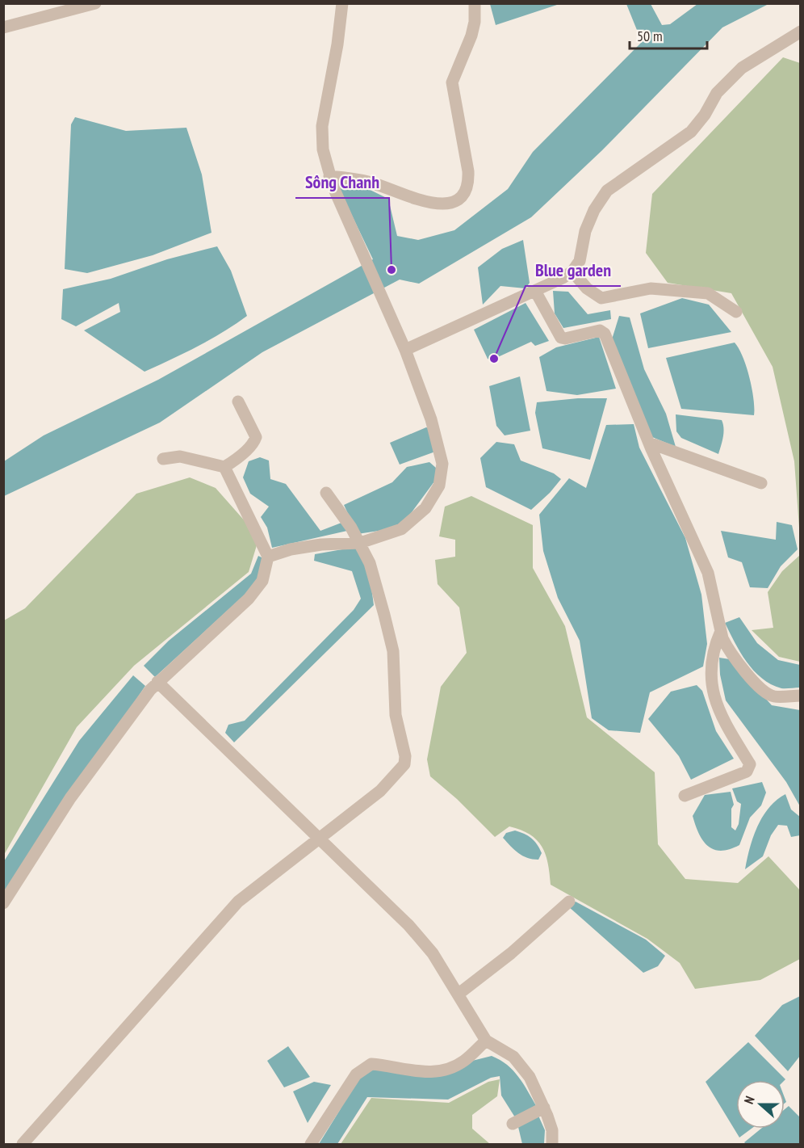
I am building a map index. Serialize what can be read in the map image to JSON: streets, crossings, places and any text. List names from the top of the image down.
{
  "places": ["Sông Chanh", "Blue garden"],
  "scale_bar": "50 m",
  "north": "left"
}
